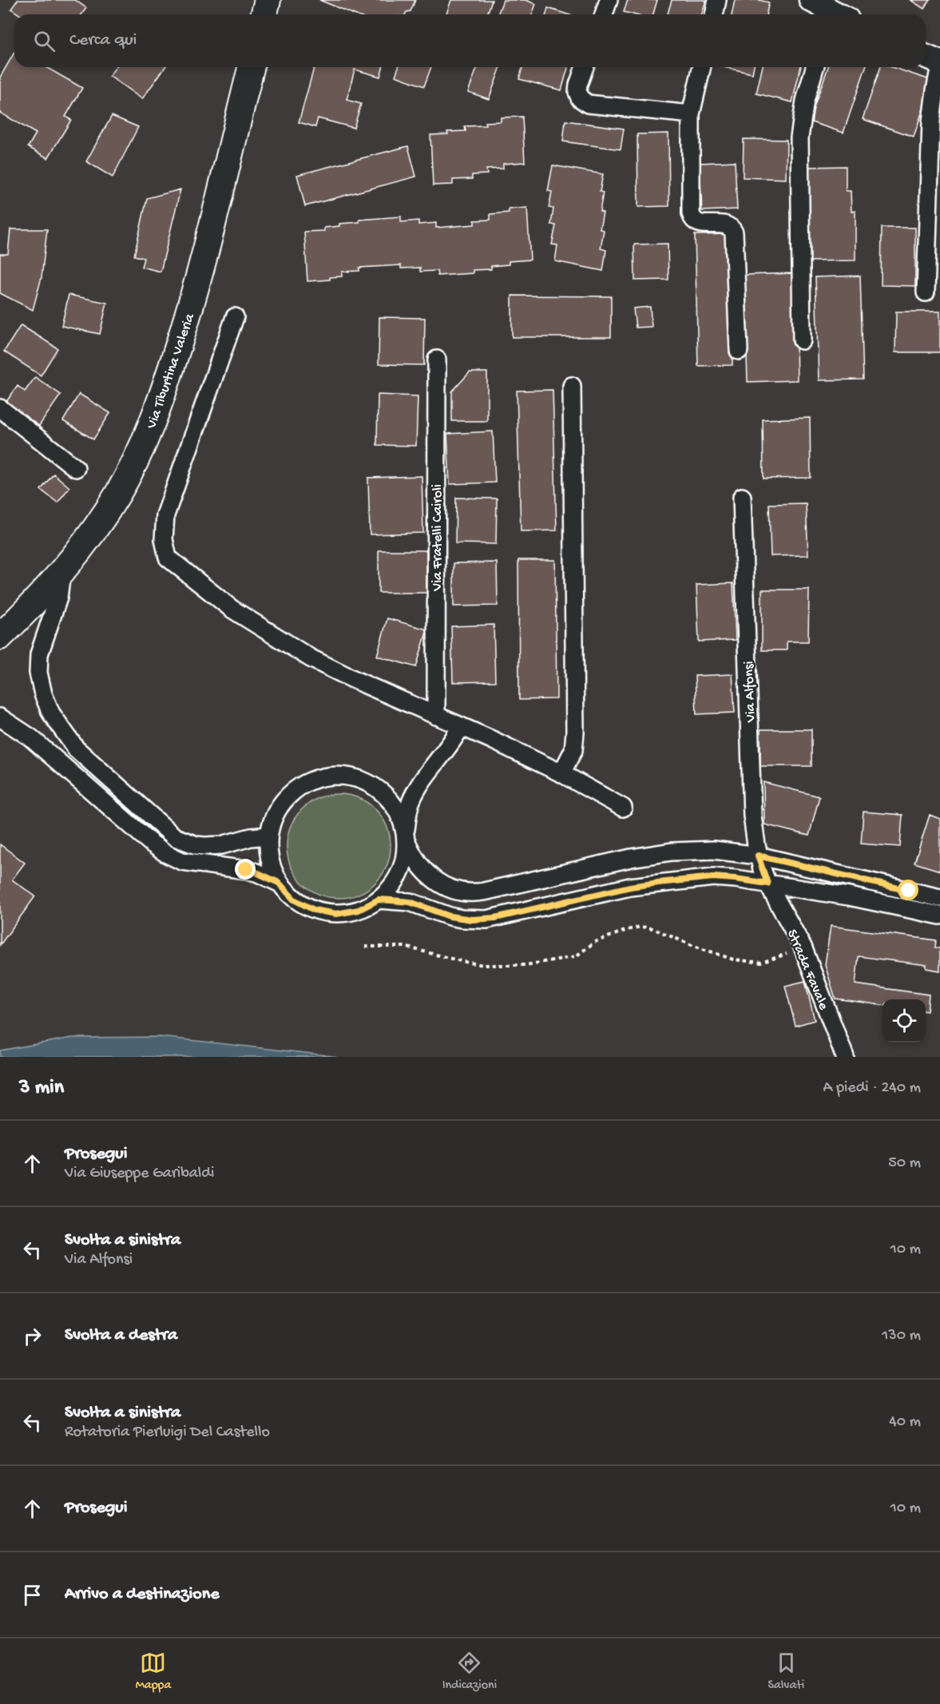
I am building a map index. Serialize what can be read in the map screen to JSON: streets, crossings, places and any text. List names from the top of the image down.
{
  "streets": {
    "main road": ["Via Tiburtina Valeria"],
    "street": ["Via Fratelli Cairoli", "Via Alfonsi", "Strada Favale"]
  },
  "crossings": [
    ["Via Alfonsi", "Strada Favale"]
  ],
  "page": {
    "search": "Cerca qui",
    "heading": ["3 min", "A piedi · 240 m"],
    "list": [
      ["Prosegui", "Via Giuseppe Garibaldi", "50 m"],
      ["Svolta a sinistra", "Via Alfonsi", "10 m"],
      ["Svolta a destra", "130 m"],
      ["Svolta a sinistra", "Rotatoria Pierluigi Del Castello", "40 m"],
      ["Prosegui", "10 m"],
      "Arrivo a destinazione"
    ],
    "nav": ["Mappa", "Indicazioni", "Salvati"]
  }
}
